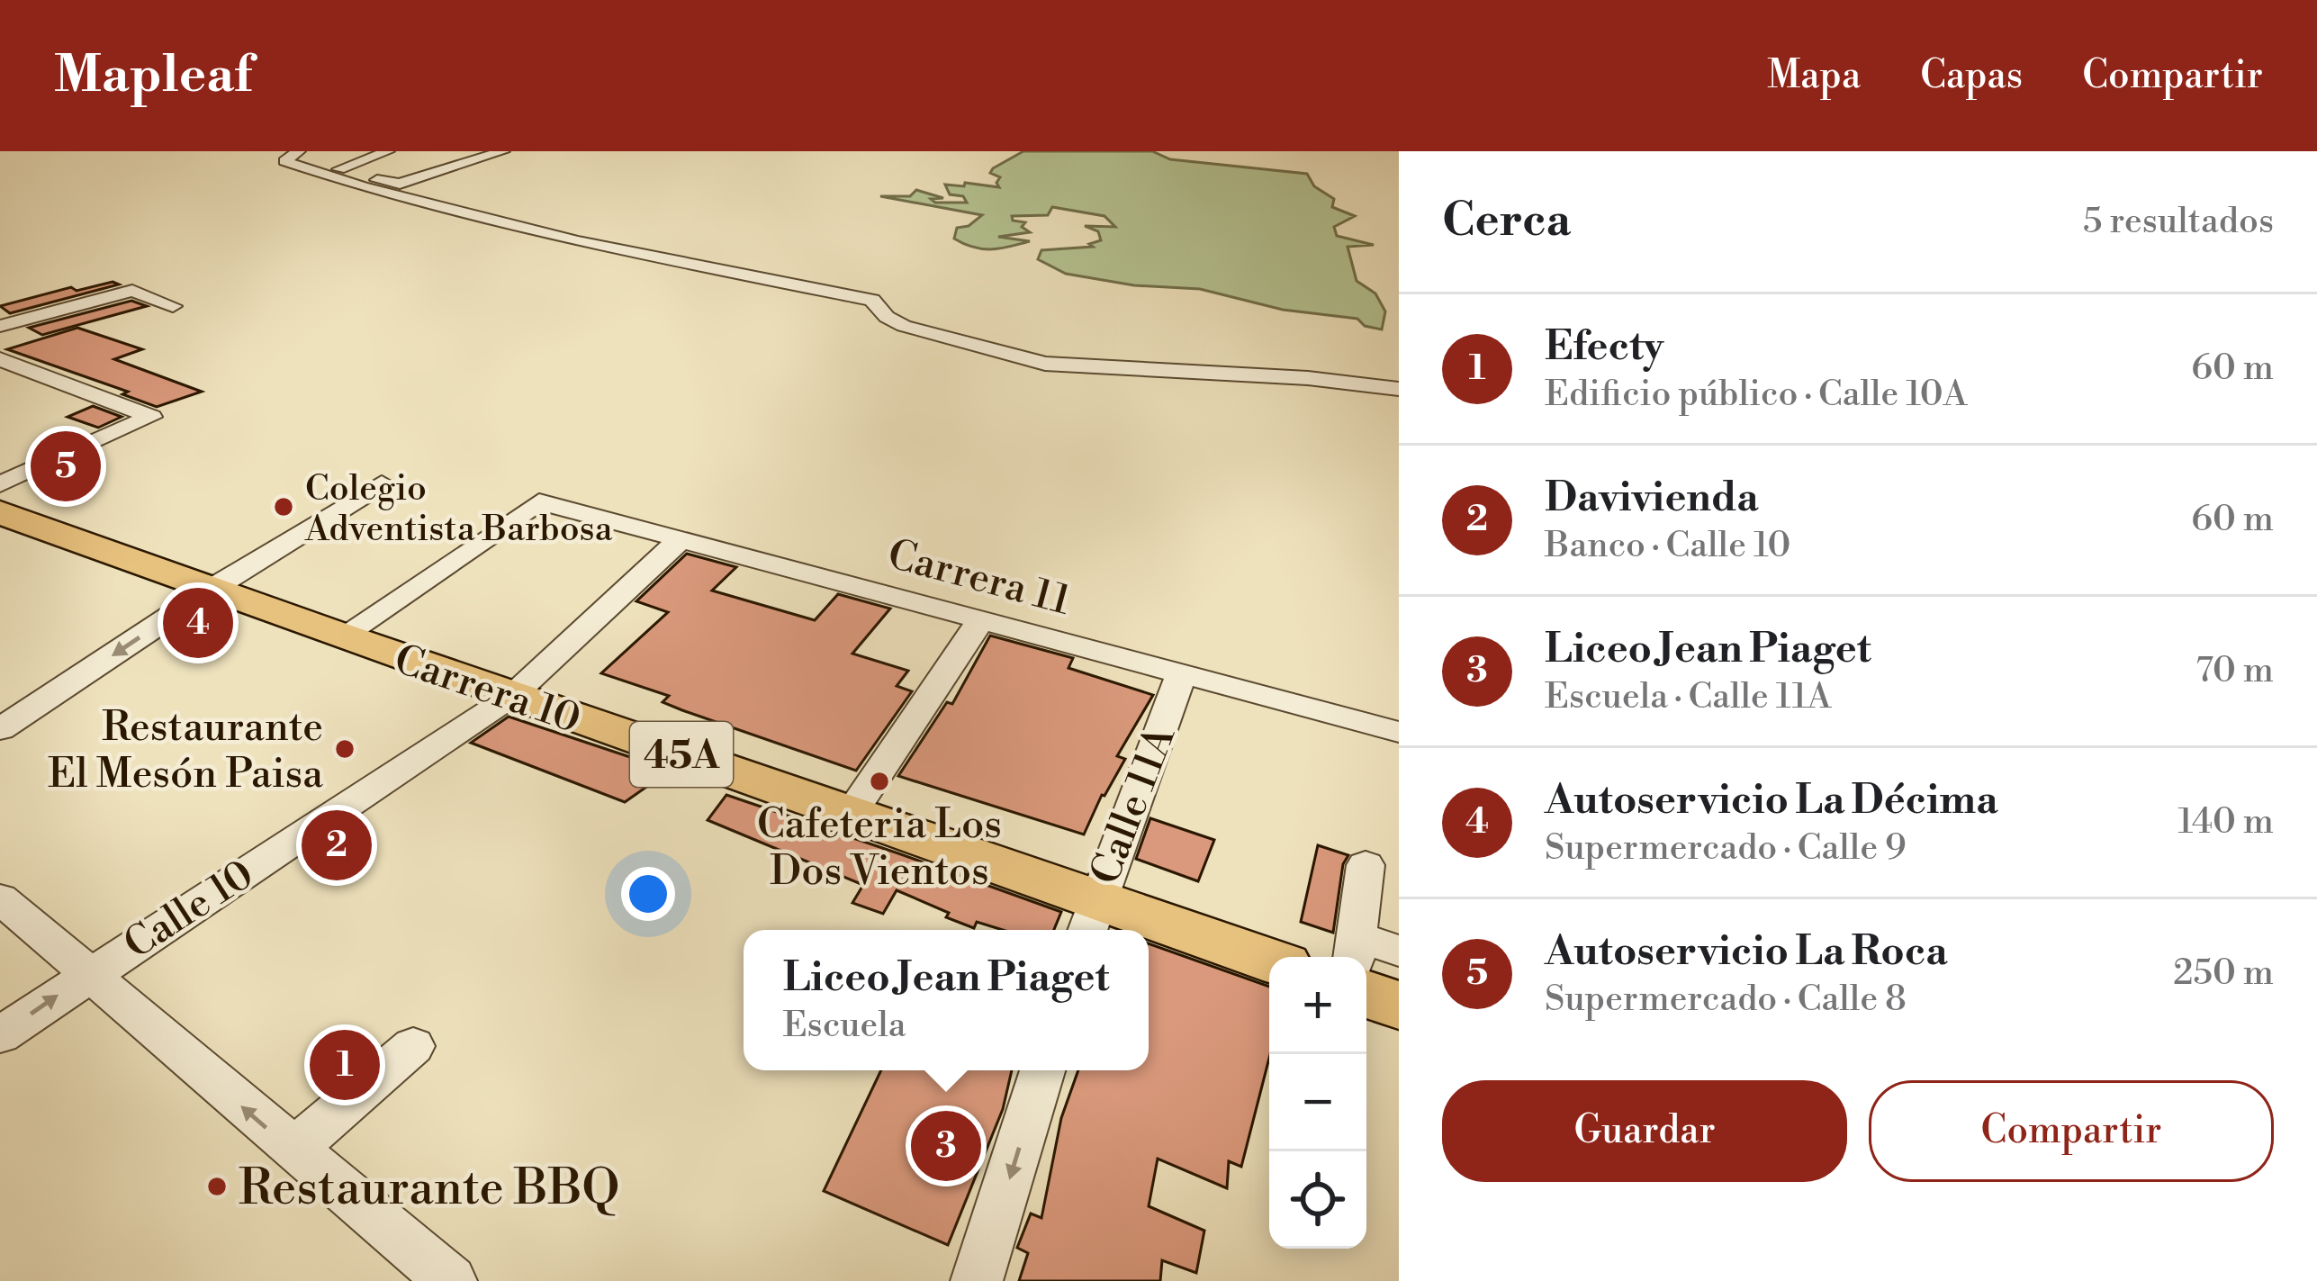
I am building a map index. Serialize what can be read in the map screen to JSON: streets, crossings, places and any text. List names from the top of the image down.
{
  "streets": {
    "highway": ["Carrera 10", "45A"],
    "street": ["Carrera 11", "Calle 11A", "Calle 10"]
  },
  "crossings": [
    ["Carrera 11", "Carrera 10"],
    ["Carrera 11", "Calle 11A"],
    ["Carrera 11", "Calle 10"],
    ["Carrera 10", "Calle 11A"],
    ["Carrera 10", "Calle 10"]
  ],
  "places": [
    "Colegio Adventista Barbosa",
    "Restaurante El Mesón Paisa",
    "Cafeteria Los Dos Vientos",
    "Restaurante BBQ"
  ],
  "page": {
    "header": "Mapleaf",
    "nav": ["Mapa", "Capas", "Compartir"],
    "heading": ["Cerca", "5 resultados"],
    "list": [
      {
        "mark": "1",
        "name": "Efecty",
        "note": "Edificio público · Calle 10A",
        "value": "60 m"
      },
      {
        "mark": "2",
        "name": "Davivienda",
        "note": "Banco · Calle 10",
        "value": "60 m"
      },
      {
        "mark": "3",
        "name": "Liceo Jean Piaget",
        "note": "Escuela · Calle 11A",
        "value": "70 m"
      },
      {
        "mark": "4",
        "name": "Autoservicio La Décima",
        "note": "Supermercado · Calle 9",
        "value": "140 m"
      },
      {
        "mark": "5",
        "name": "Autoservicio La Roca",
        "note": "Supermercado · Calle 8",
        "value": "250 m"
      }
    ],
    "pins": [
      "5",
      "4",
      "2",
      "1",
      "3"
    ],
    "popup": ["Liceo Jean Piaget", "Escuela"],
    "map_buttons": ["+", "−"],
    "buttons": ["Guardar", "Compartir"]
  }
}
